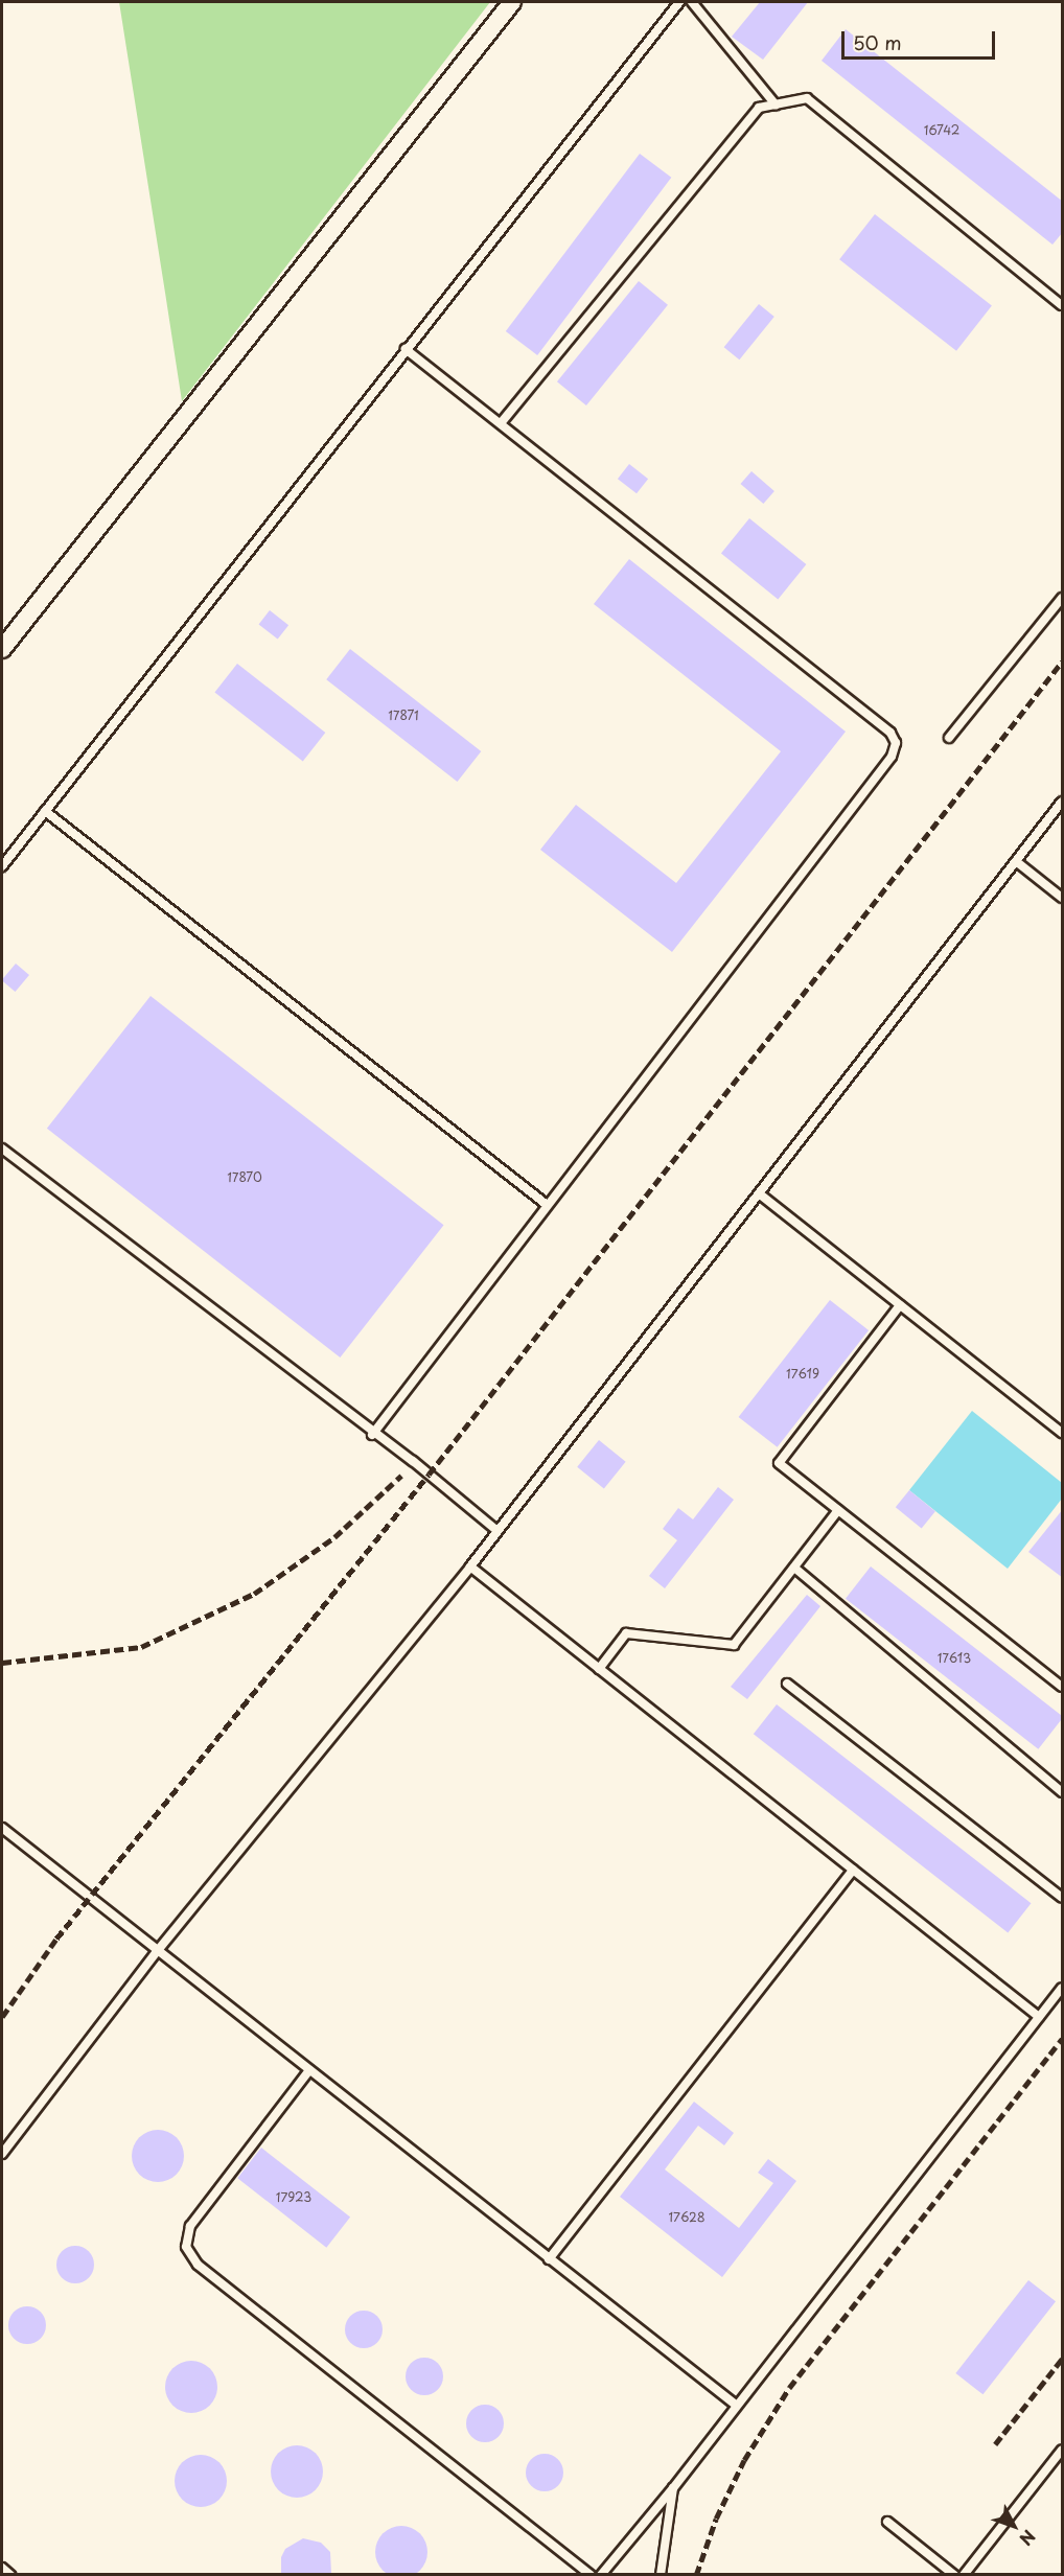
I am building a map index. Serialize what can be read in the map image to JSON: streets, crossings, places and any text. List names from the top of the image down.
{
  "house_numbers": [
    "16742",
    "17871",
    "17870",
    "17619",
    "17613",
    "17923",
    "17628"
  ],
  "scale_bar": "50 m",
  "north": "bottom right"
}
